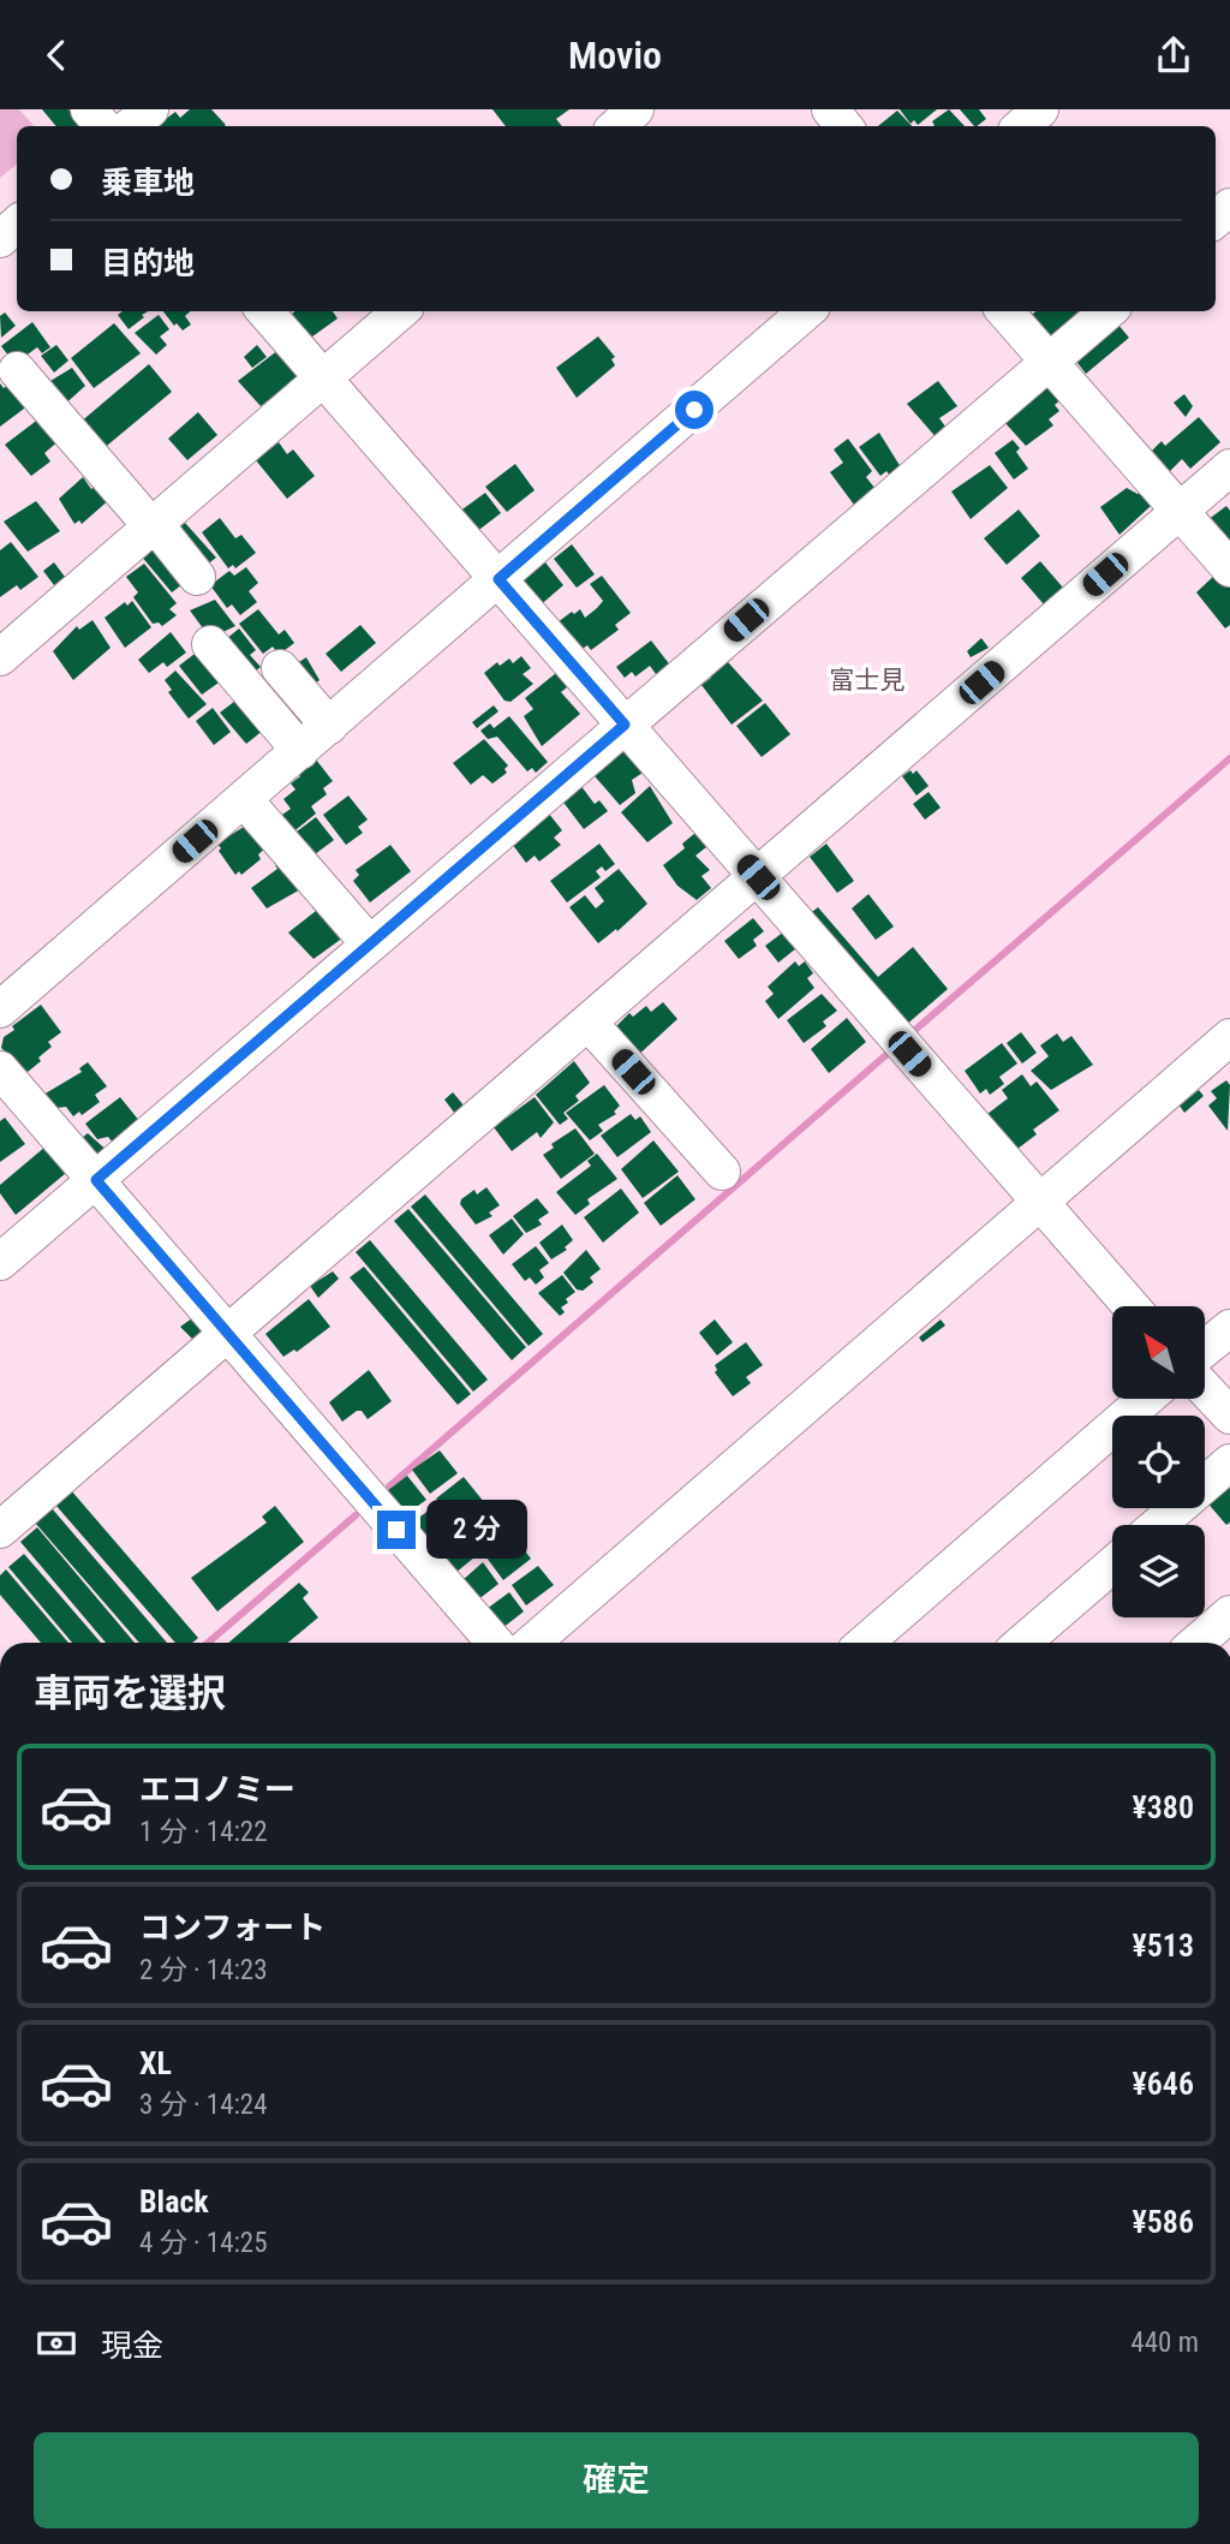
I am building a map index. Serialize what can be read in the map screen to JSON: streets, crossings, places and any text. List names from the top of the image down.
{
  "districts": ["富士見"],
  "north": "top left",
  "page": {
    "header": "Movio",
    "banner": ["乗車地", "目的地"],
    "bubble": "2 分",
    "heading": "車両を選択",
    "list": [
      {
        "name": "エコノミー",
        "note": "1 分 · 14:22",
        "value": "¥380"
      },
      {
        "name": "コンフォート",
        "note": "2 分 · 14:23",
        "value": "¥513"
      },
      {
        "name": "XL",
        "note": "3 分 · 14:24",
        "value": "¥646"
      },
      {
        "name": "Black",
        "note": "4 分 · 14:25",
        "value": "¥586"
      }
    ],
    "pay": ["現金", "440 m"],
    "buttons": "確定"
  }
}
